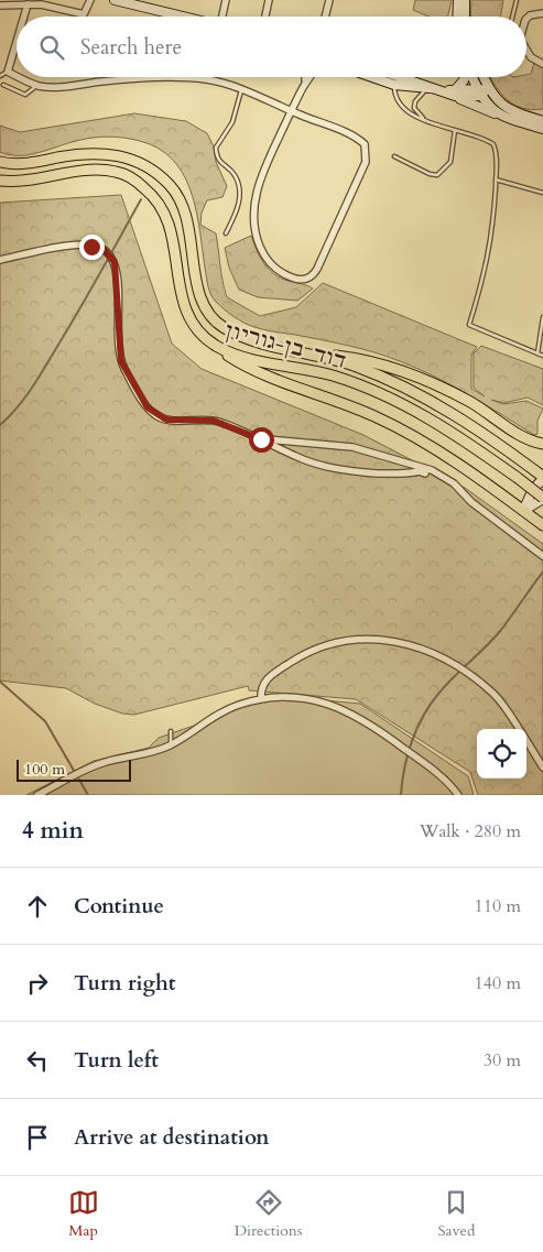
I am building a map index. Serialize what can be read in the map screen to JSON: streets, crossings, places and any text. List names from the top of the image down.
{
  "streets": {
    "main road": ["דוד בן-גוריון"]
  },
  "scale_bar": "100 m",
  "page": {
    "search": "Search here",
    "scale": "100 m",
    "heading": ["4 min", "Walk · 280 m"],
    "list": [
      ["Continue", "110 m"],
      ["Turn right", "140 m"],
      ["Turn left", "30 m"],
      "Arrive at destination"
    ],
    "nav": ["Map", "Directions", "Saved"]
  }
}
